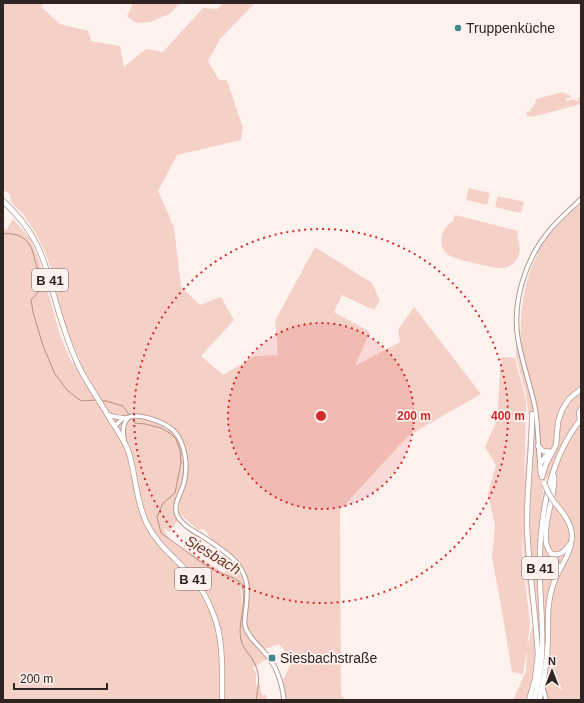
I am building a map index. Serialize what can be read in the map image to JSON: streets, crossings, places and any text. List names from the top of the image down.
{
  "streets": {
    "main road": ["B 41"]
  },
  "water": ["Siesbach"],
  "places": {
    "other": ["Truppenküche"],
    "transit": ["Siesbachstraße"]
  },
  "scale_bar": "200 m",
  "north": "top",
  "rings": ["200 m", "400 m"]
}
